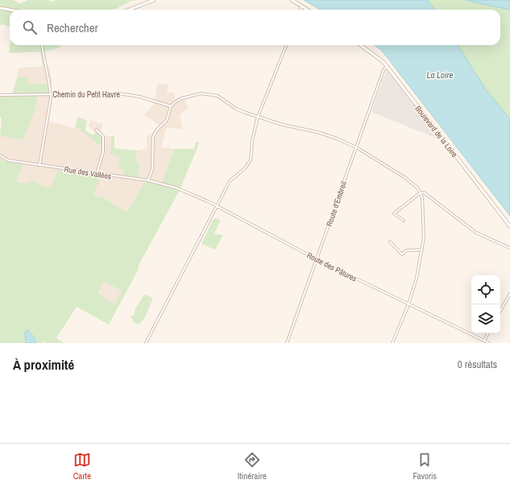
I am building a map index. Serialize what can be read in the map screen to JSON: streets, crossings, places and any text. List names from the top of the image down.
{
  "streets": {
    "main road": ["Boulevard de la Loire"],
    "street": [
      "Chemin du Petit Havre",
      "Rue des Vallées",
      "Route d'Embreil",
      "Route des Pâtures"
    ]
  },
  "crossings": [
    ["Boulevard de la Loire", "Route d'Embreil"],
    ["Rue des Vallées", "Route des Pâtures"],
    ["Route d'Embreil", "Route des Pâtures"]
  ],
  "water": ["La Loire"],
  "page": {
    "search": "Rechercher",
    "heading": ["À proximité", "0 résultats"],
    "nav": ["Carte", "Itinéraire", "Favoris"]
  }
}
